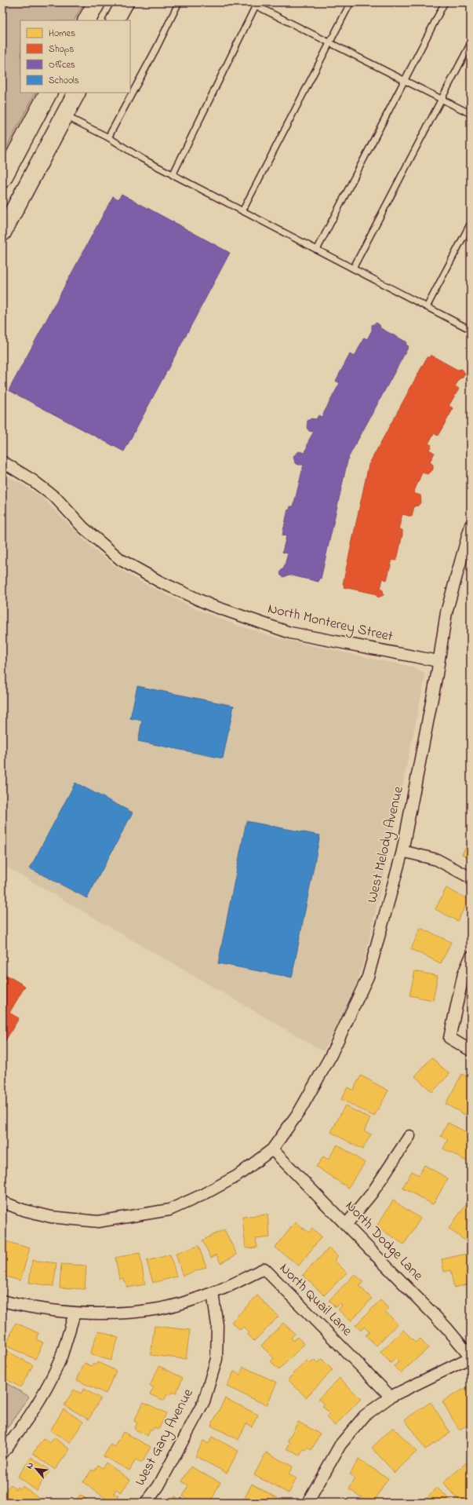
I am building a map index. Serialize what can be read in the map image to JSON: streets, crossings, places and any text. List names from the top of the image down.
{
  "streets": {
    "street": [
      "North Monterey Street",
      "West Melody Avenue",
      "North Dodge Lane",
      "North Quail Lane",
      "West Gary Avenue"
    ]
  },
  "crossings": [
    ["North Monterey Street", "West Melody Avenue"],
    ["West Melody Avenue", "North Dodge Lane"],
    ["North Quail Lane", "West Gary Avenue"]
  ],
  "legend": [
    "Homes",
    "Shops",
    "Offices",
    "Schools"
  ],
  "north": "top left"
}
